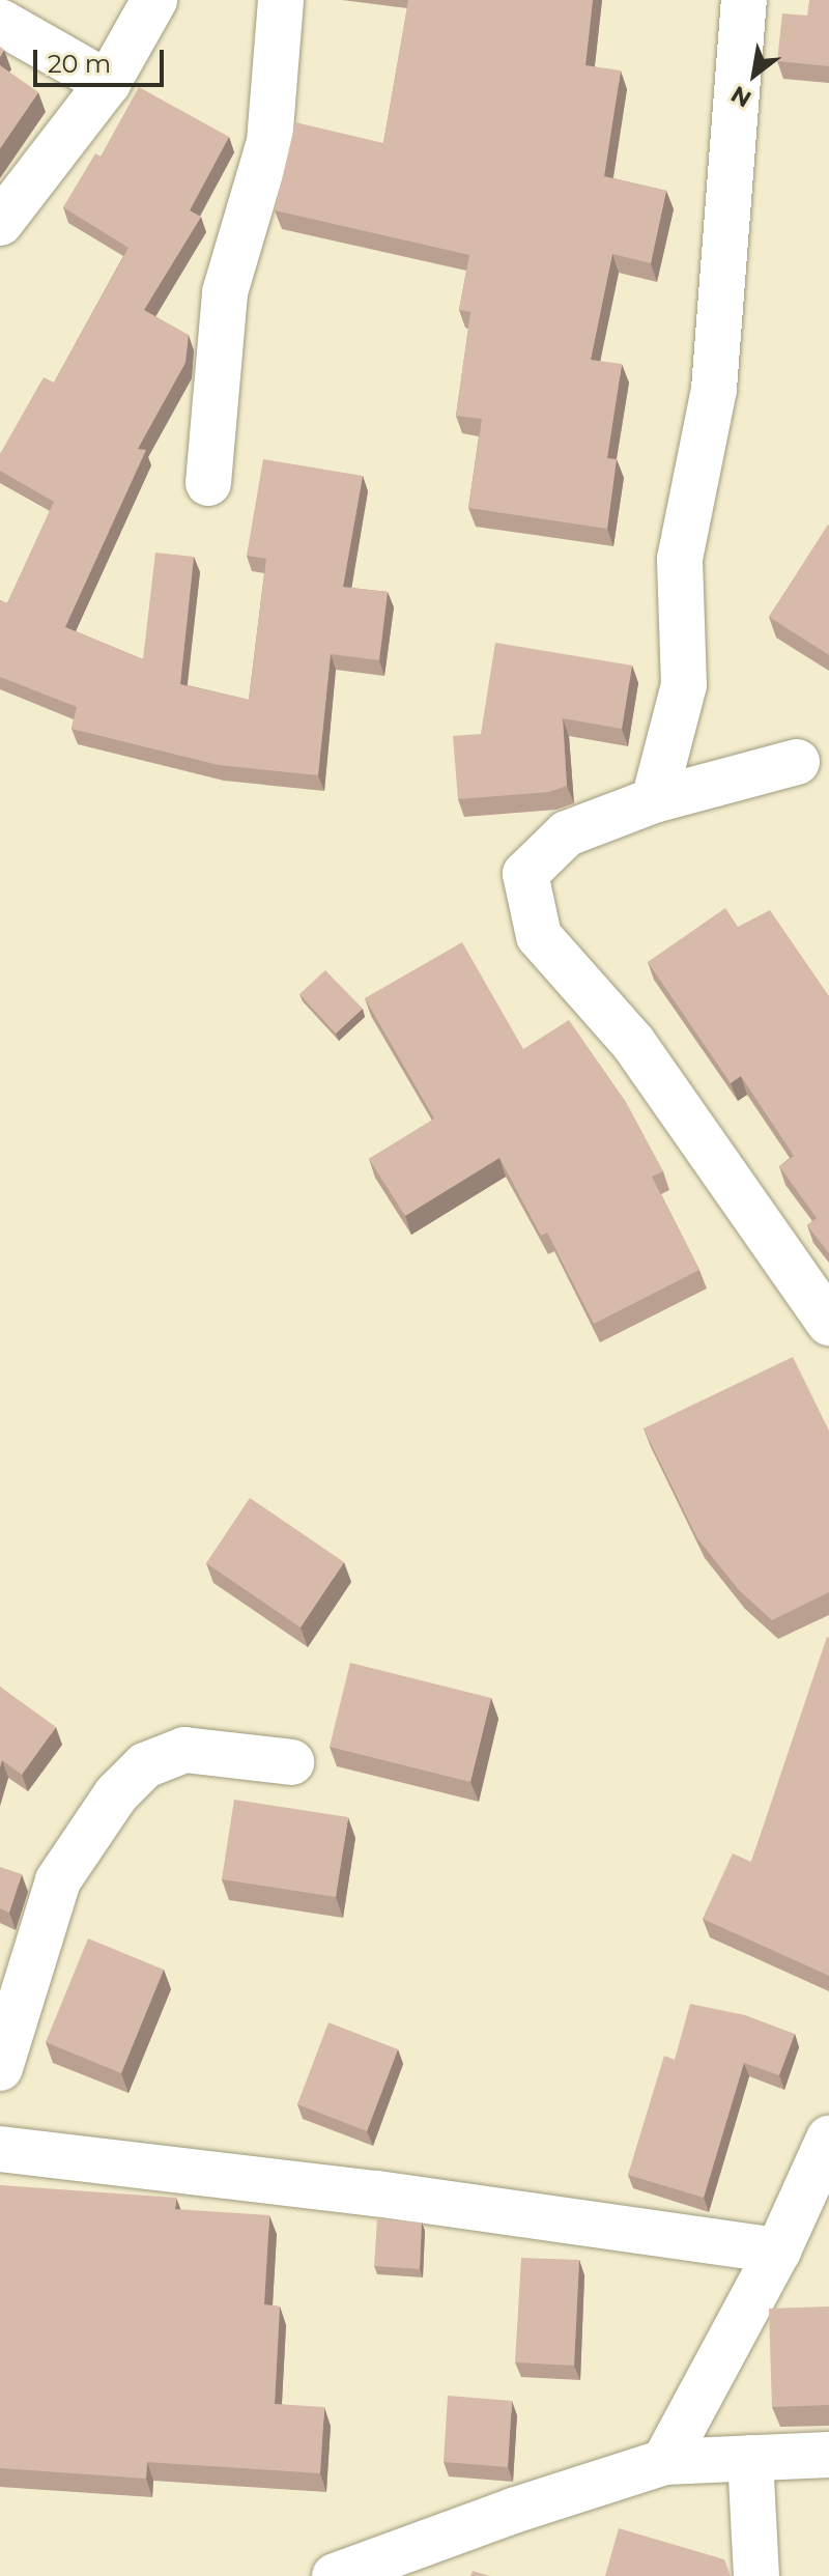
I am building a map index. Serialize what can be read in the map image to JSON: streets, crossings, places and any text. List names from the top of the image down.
{
  "scale_bar": "20 m",
  "north": "bottom left"
}
